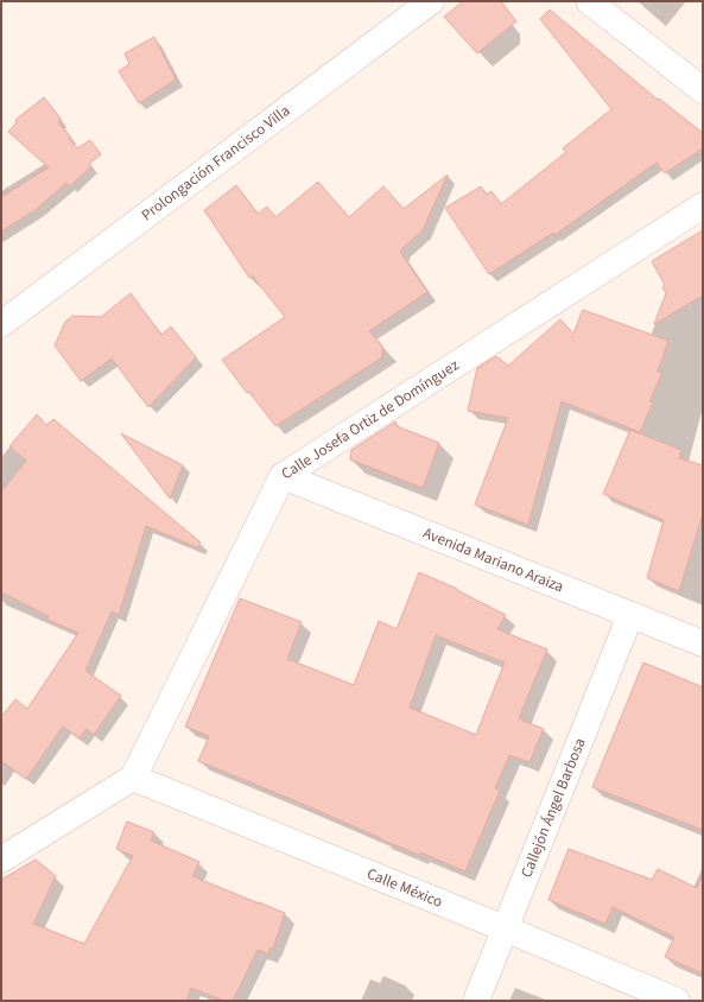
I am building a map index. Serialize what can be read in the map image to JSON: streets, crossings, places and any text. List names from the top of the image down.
{
  "streets": {
    "street": [
      "Prolongación Francisco Villa",
      "Calle Josefa Ortiz de Domínguez",
      "Avenida Mariano Araiza",
      "Callejón Ángel Barbosa",
      "Calle México"
    ]
  },
  "crossings": [
    ["Calle Josefa Ortiz de Domínguez", "Avenida Mariano Araiza"],
    ["Calle Josefa Ortiz de Domínguez", "Calle México"],
    ["Avenida Mariano Araiza", "Callejón Ángel Barbosa"],
    ["Callejón Ángel Barbosa", "Calle México"]
  ]
}
